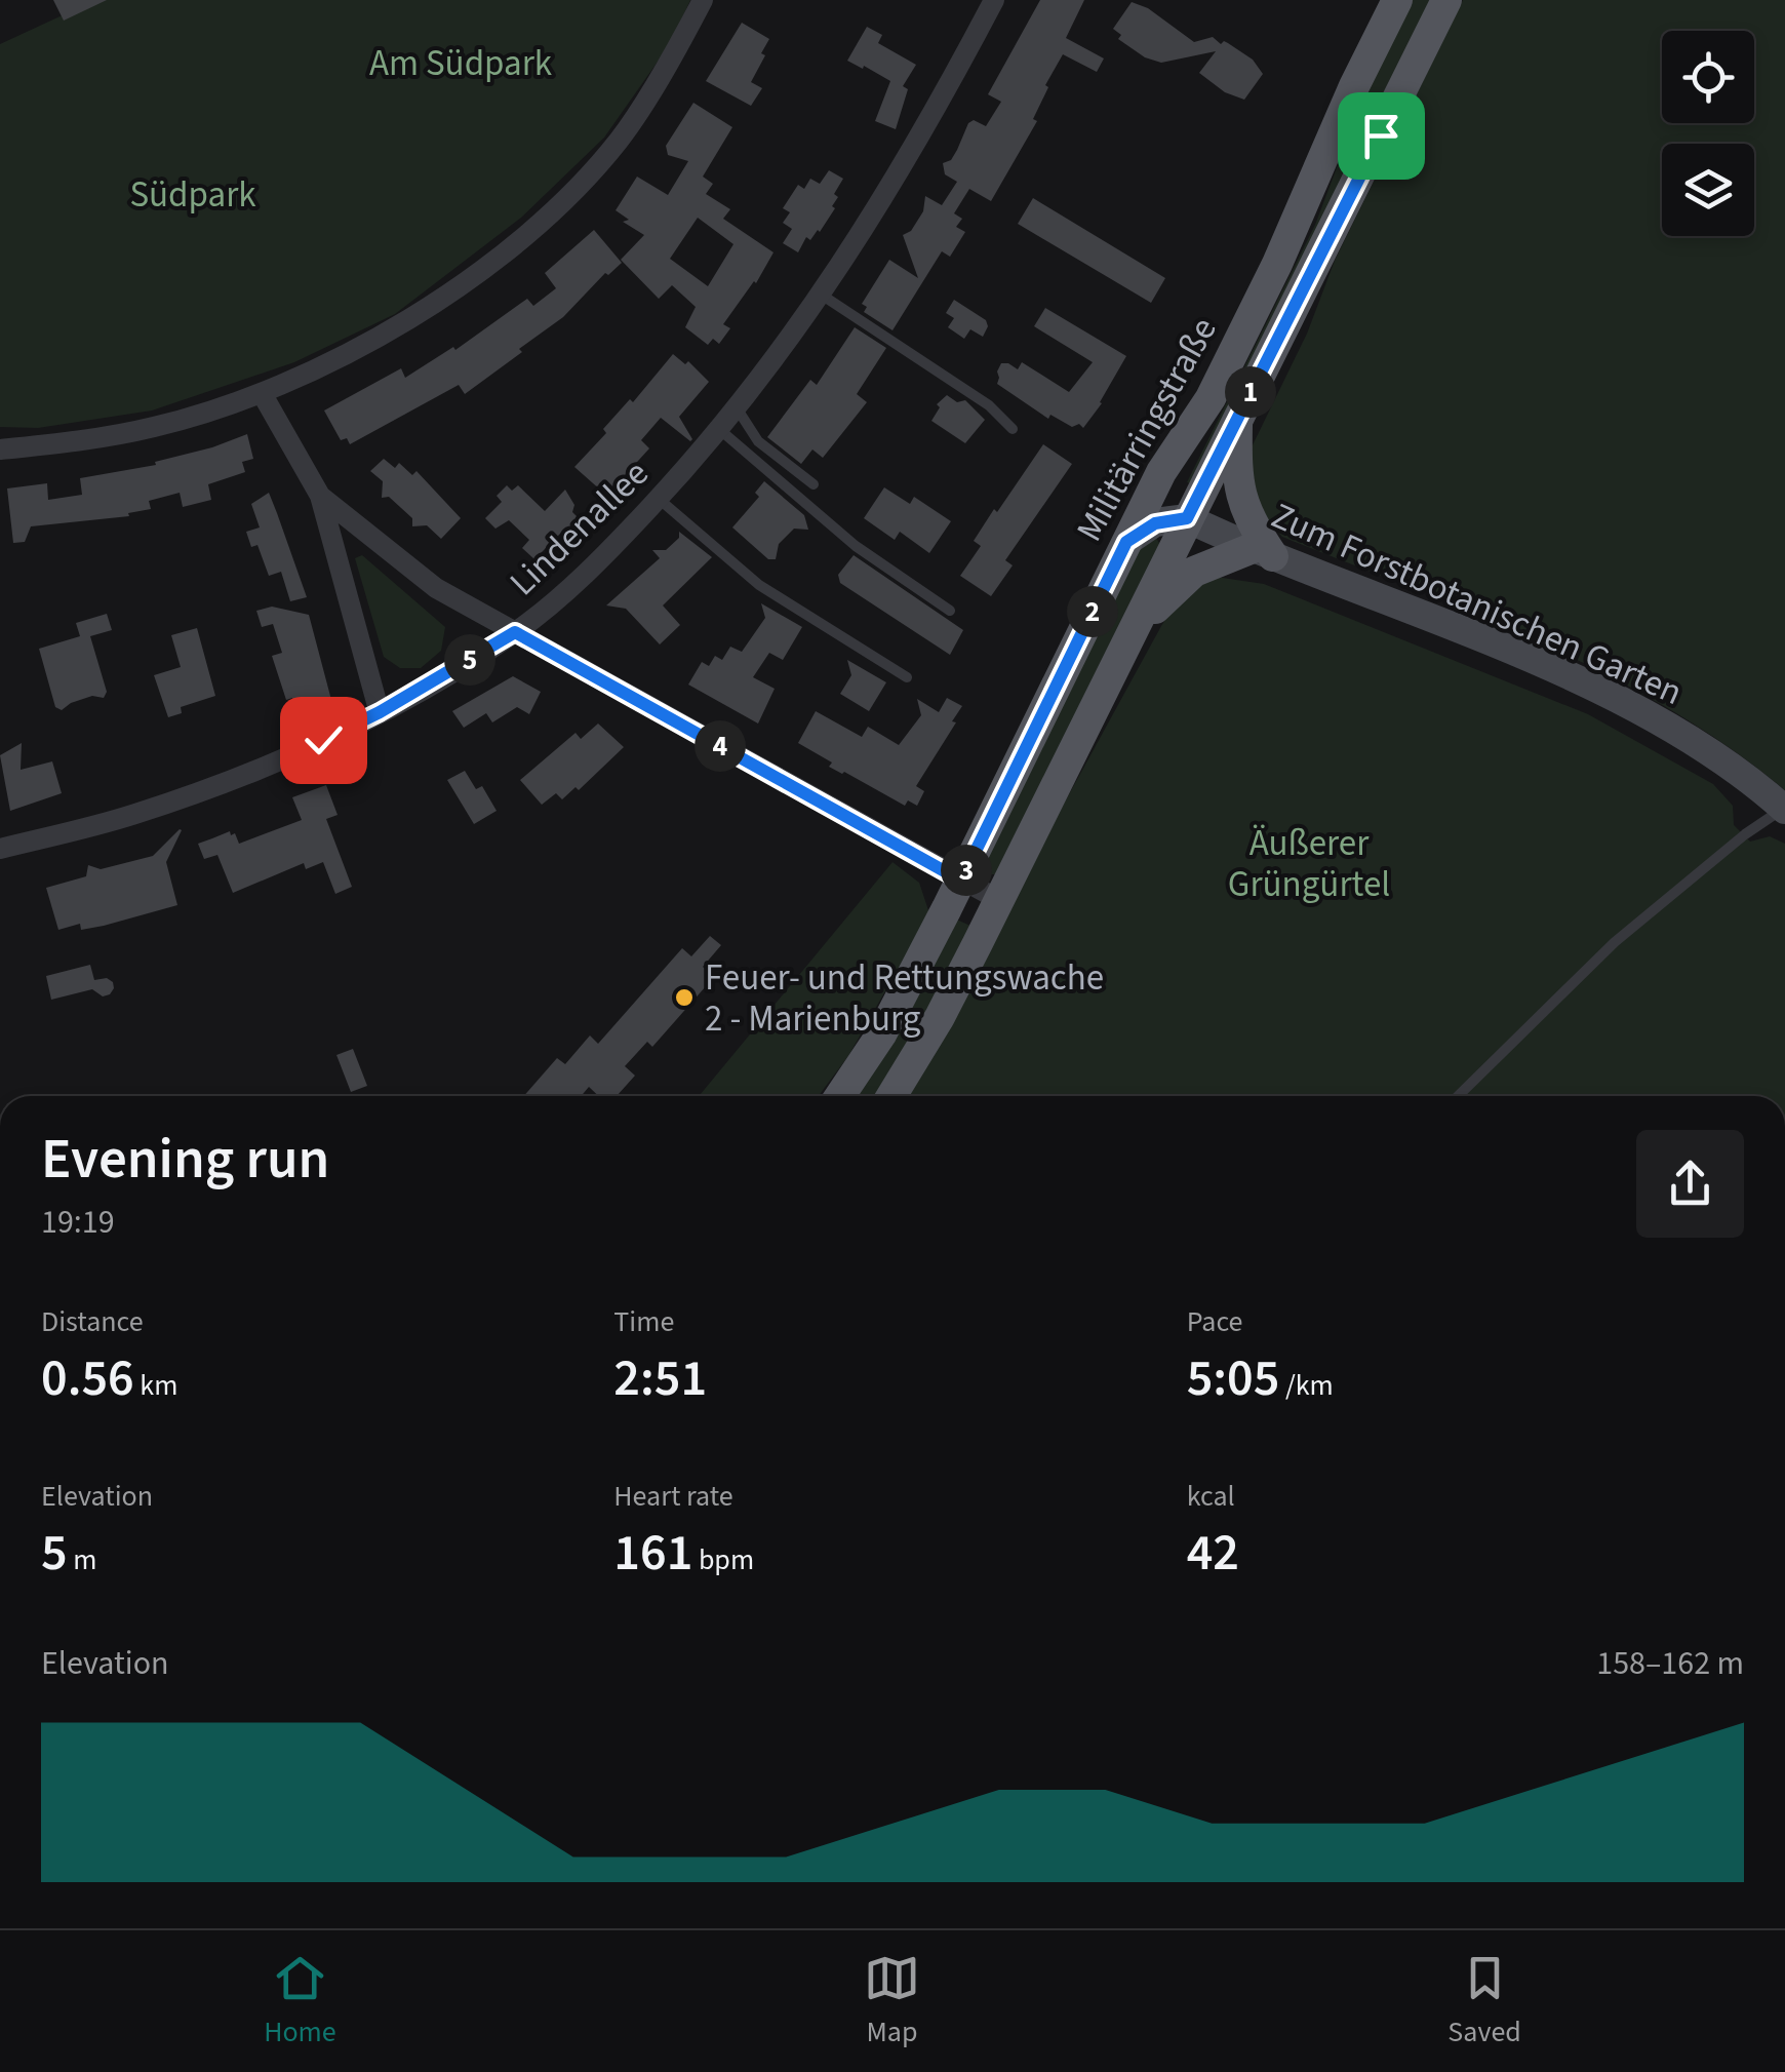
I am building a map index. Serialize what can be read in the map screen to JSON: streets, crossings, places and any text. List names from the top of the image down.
{
  "streets": {
    "main road": ["Militärringstraße", "Zum Forstbotanischen Garten"],
    "street": ["Lindenallee"]
  },
  "crossings": [
    ["Militärringstraße", "Zum Forstbotanischen Garten"]
  ],
  "parks": ["Am Südpark", "Südpark", "Äußerer Grüngürtel"],
  "places": ["Feuer- und Rettungswache 2 - Marienburg"],
  "page": {
    "pins": [
      "1",
      "2",
      "5",
      "4",
      "3"
    ],
    "heading": ["Evening run", "19:19"],
    "stats": [
      ["Distance", "0.56 km"],
      ["Time", "2:51"],
      ["Pace", "5:05 /km"],
      ["Elevation", "5 m"],
      ["Heart rate", "161 bpm"],
      ["kcal", "42"]
    ],
    "chart": ["Elevation", "158–162 m"],
    "tabs": ["Home", "Map", "Saved"]
  }
}
